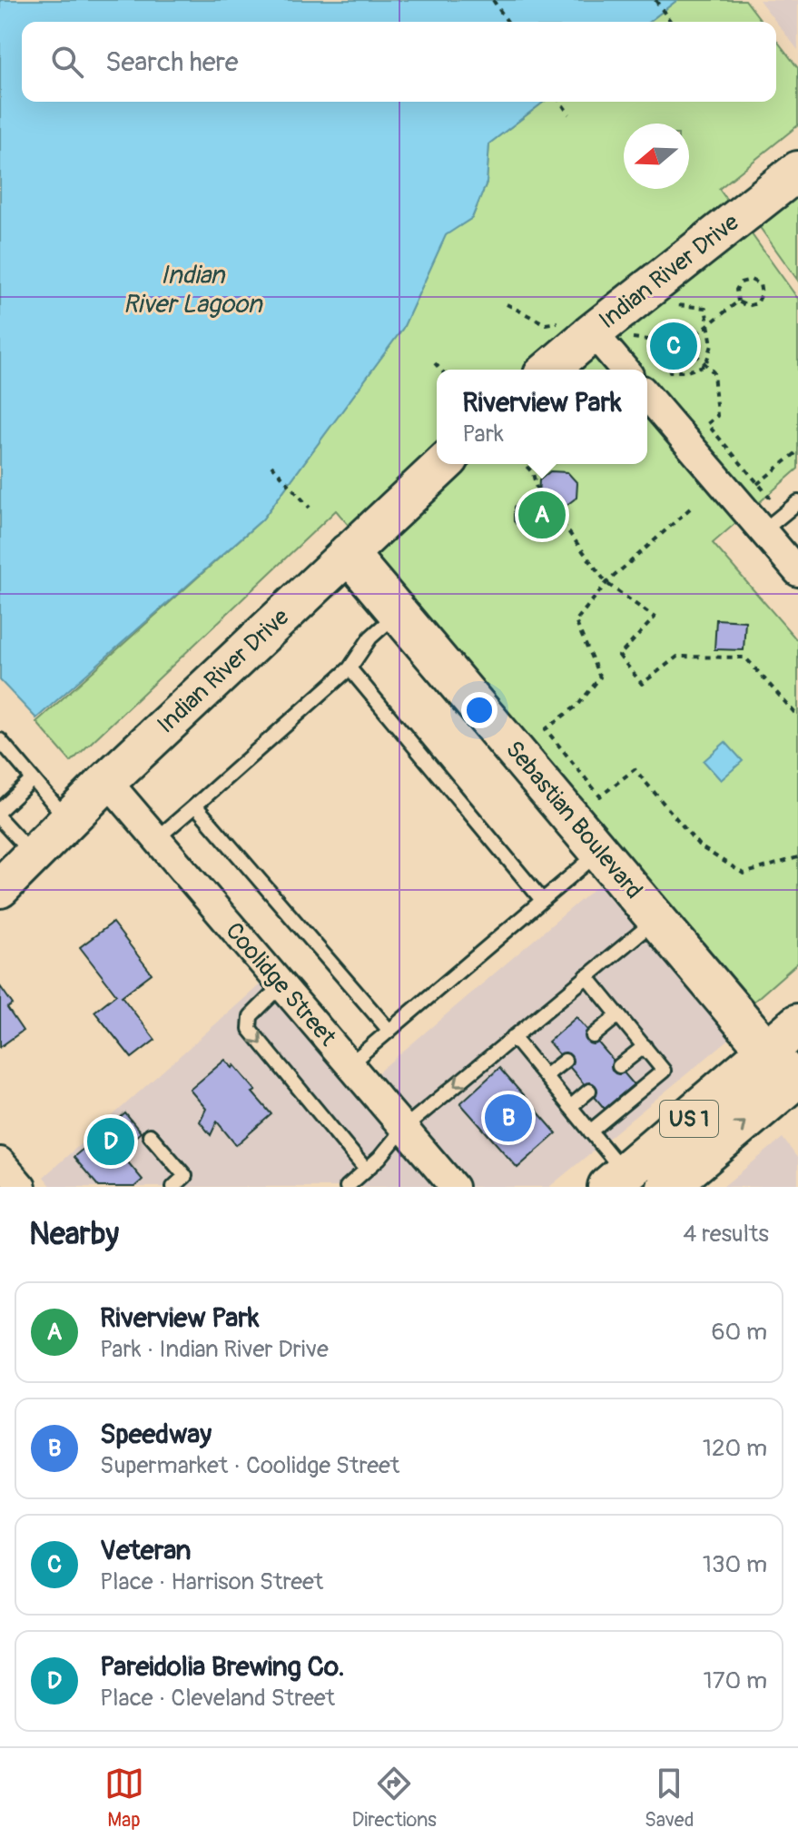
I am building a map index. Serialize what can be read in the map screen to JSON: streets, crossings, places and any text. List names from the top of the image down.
{
  "streets": {
    "main road": ["US 1"],
    "street": ["Indian River Drive", "Sebastian Boulevard", "Coolidge Street"]
  },
  "crossings": [
    ["Indian River Drive", "Sebastian Boulevard"],
    ["Indian River Drive", "Coolidge Street"],
    ["Sebastian Boulevard", "US 1"]
  ],
  "water": ["Indian River Lagoon"],
  "north": "left",
  "page": {
    "search": "Search here",
    "pins": [
      "C",
      "A",
      "B",
      "D"
    ],
    "popup": ["Riverview Park", "Park"],
    "heading": ["Nearby", "4 results"],
    "list": [
      {
        "mark": "A",
        "name": "Riverview Park",
        "note": "Park · Indian River Drive",
        "value": "60 m"
      },
      {
        "mark": "B",
        "name": "Speedway",
        "note": "Supermarket · Coolidge Street",
        "value": "120 m"
      },
      {
        "mark": "C",
        "name": "Veteran",
        "note": "Place · Harrison Street",
        "value": "130 m"
      },
      {
        "mark": "D",
        "name": "Pareidolia Brewing Co.",
        "note": "Place · Cleveland Street",
        "value": "170 m"
      }
    ],
    "nav": ["Map", "Directions", "Saved"]
  }
}
